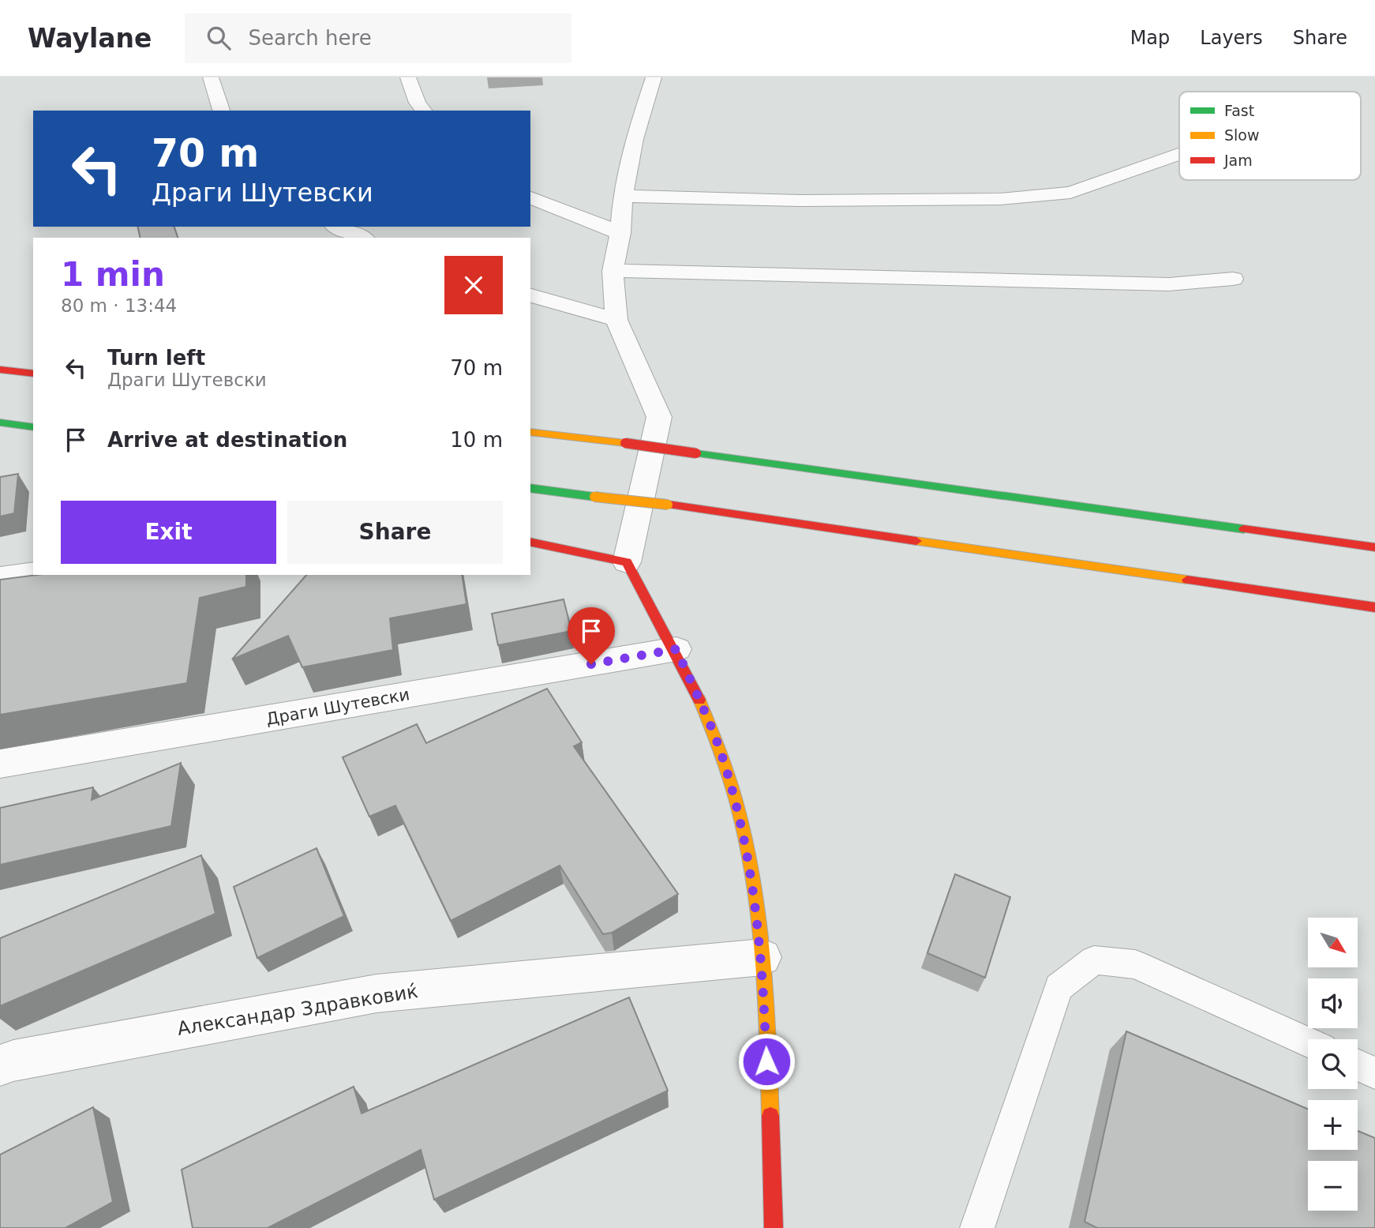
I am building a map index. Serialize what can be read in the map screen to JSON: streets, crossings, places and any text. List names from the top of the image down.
{
  "streets": {
    "street": ["Драги Шутевски", "Александар Здравковиќ"]
  },
  "legend": ["Fast", "Slow", "Jam"],
  "north": "bottom right",
  "page": {
    "header": "Waylane",
    "search": "Search here",
    "nav": ["Map", "Layers", "Share"],
    "turn": ["70 m", "Драги Шутевски"],
    "heading": ["1 min", "80 m · 13:44"],
    "list": [
      {
        "name": "Turn left",
        "note": "Драги Шутевски",
        "value": "70 m"
      },
      {
        "name": "Arrive at destination",
        "value": "10 m"
      }
    ],
    "buttons": ["Exit", "Share"],
    "map_buttons": ["+", "−"]
  }
}
